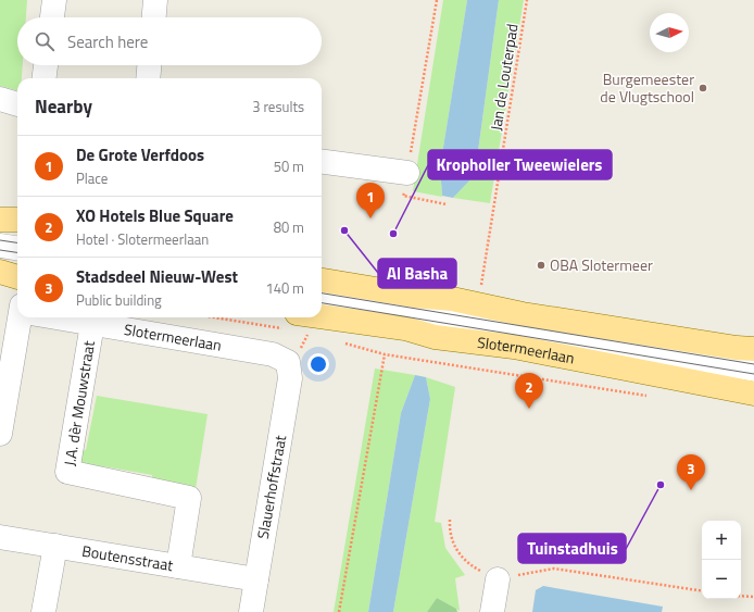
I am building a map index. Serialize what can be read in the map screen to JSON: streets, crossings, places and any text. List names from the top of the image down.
{
  "streets": {
    "main road": ["Slotermeerlaan"],
    "street": ["J.A. dèr Mouwstraat", "Slauerhoffstraat", "Boutensstraat"],
    "path": ["Jan de Louterpad"]
  },
  "crossings": [
    ["Slotermeerlaan", "J.A. dèr Mouwstraat"],
    ["Slotermeerlaan", "Slauerhoffstraat"],
    ["J.A. dèr Mouwstraat", "Boutensstraat"],
    ["Slauerhoffstraat", "Boutensstraat"]
  ],
  "places": [
    "Burgemeester de Vlugtschool",
    "Al Basha",
    "Kropholler Tweewielers",
    "OBA Slotermeer",
    "Tuinstadhuis"
  ],
  "north": "right",
  "page": {
    "search": "Search here",
    "heading": ["Nearby", "3 results"],
    "list": [
      {
        "mark": "1",
        "name": "De Grote Verfdoos",
        "note": "Place",
        "value": "50 m"
      },
      {
        "mark": "2",
        "name": "XO Hotels Blue Square",
        "note": "Hotel · Slotermeerlaan",
        "value": "80 m"
      },
      {
        "mark": "3",
        "name": "Stadsdeel Nieuw-West",
        "note": "Public building",
        "value": "140 m"
      }
    ],
    "pins": ["1", "2", "3"],
    "map_buttons": ["+", "−"]
  }
}
